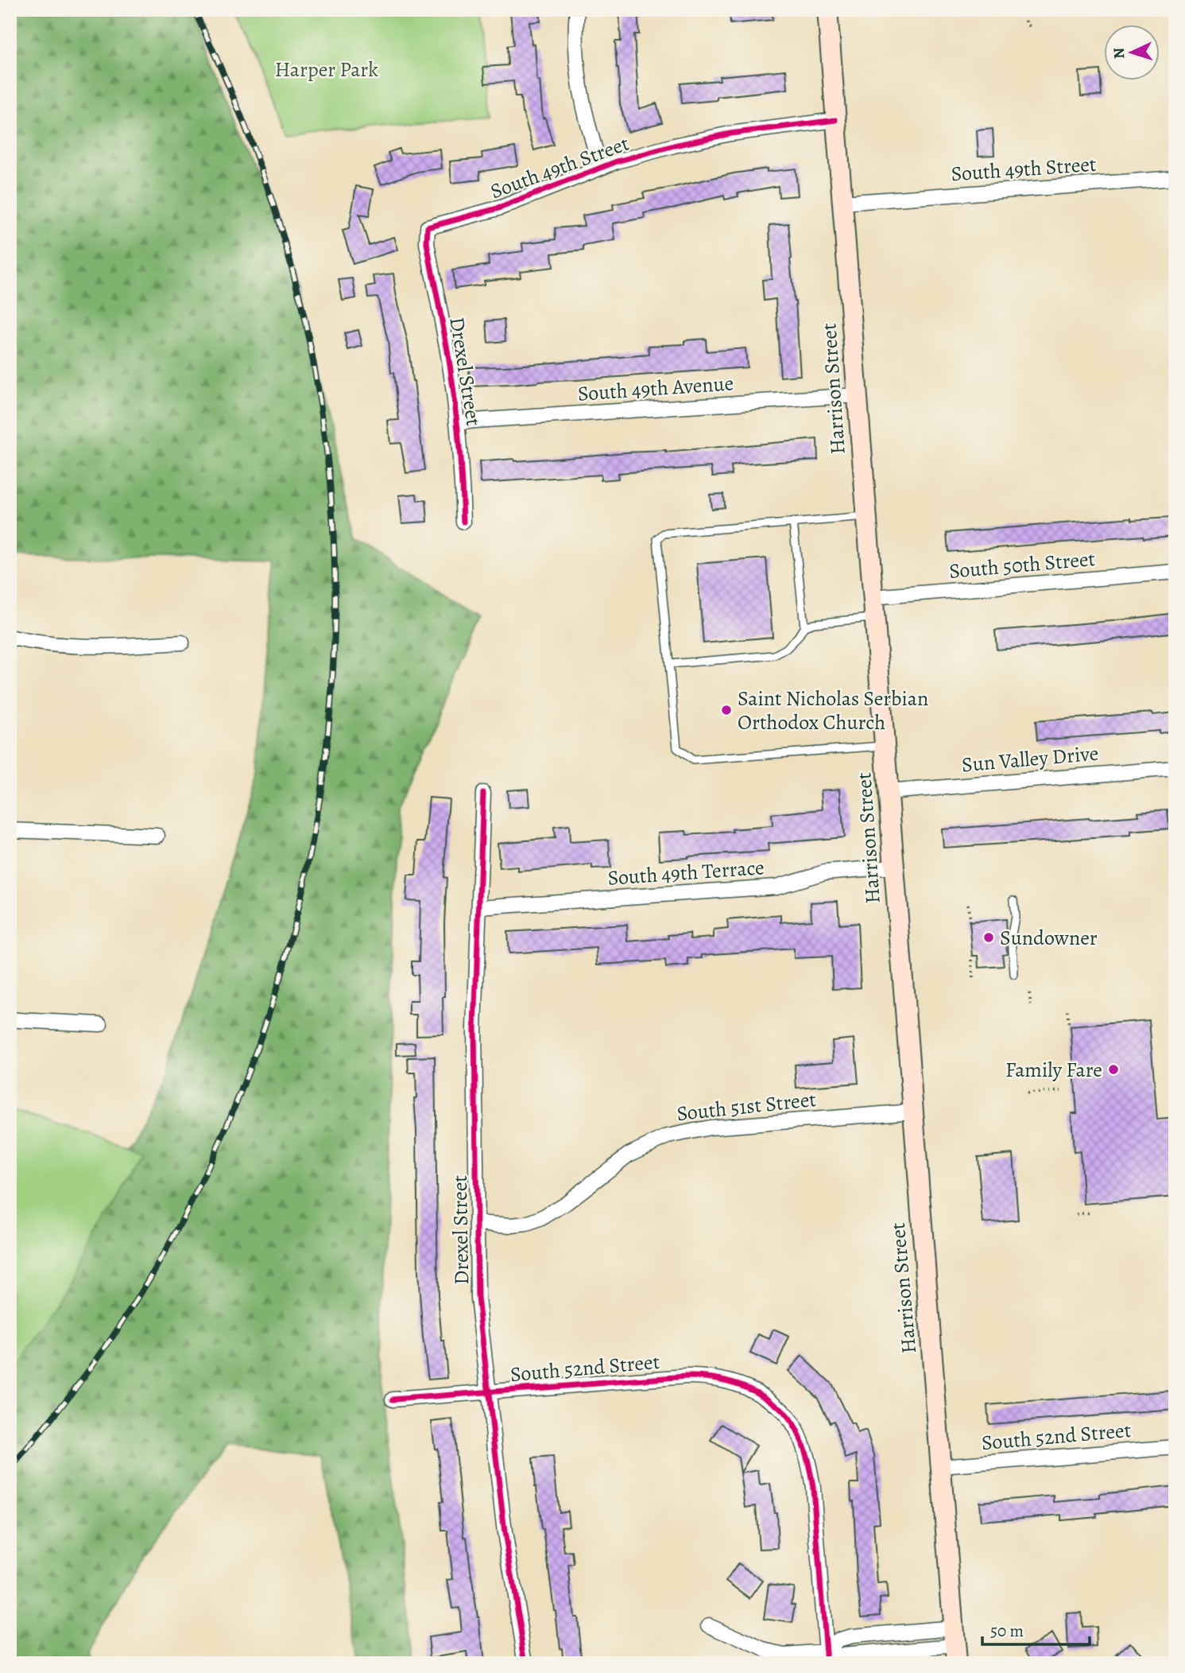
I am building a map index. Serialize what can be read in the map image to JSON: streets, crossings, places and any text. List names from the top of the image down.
{
  "streets": {
    "main road": ["Harrison Street"],
    "street": [
      "South 49th Street",
      "Drexel Street",
      "South 49th Avenue",
      "South 50th Street",
      "Sun Valley Drive",
      "South 49th Terrace",
      "South 51st Street",
      "South 52nd Street"
    ]
  },
  "crossings": [
    ["South 49th Street", "Drexel Street"],
    ["South 49th Street", "Harrison Street"],
    ["Drexel Street", "South 49th Avenue"],
    ["Drexel Street", "South 49th Terrace"],
    ["Drexel Street", "South 51st Street"],
    ["Drexel Street", "South 52nd Street"],
    ["South 49th Avenue", "Harrison Street"],
    ["Harrison Street", "South 50th Street"],
    ["Harrison Street", "Sun Valley Drive"],
    ["Harrison Street", "South 49th Terrace"],
    ["Harrison Street", "South 51st Street"],
    ["Harrison Street", "South 52nd Street"]
  ],
  "parks": ["Harper Park"],
  "places": ["Saint Nicholas Serbian Orthodox Church", "Sundowner", "Family Fare"],
  "scale_bar": "50 m",
  "north": "left"
}
